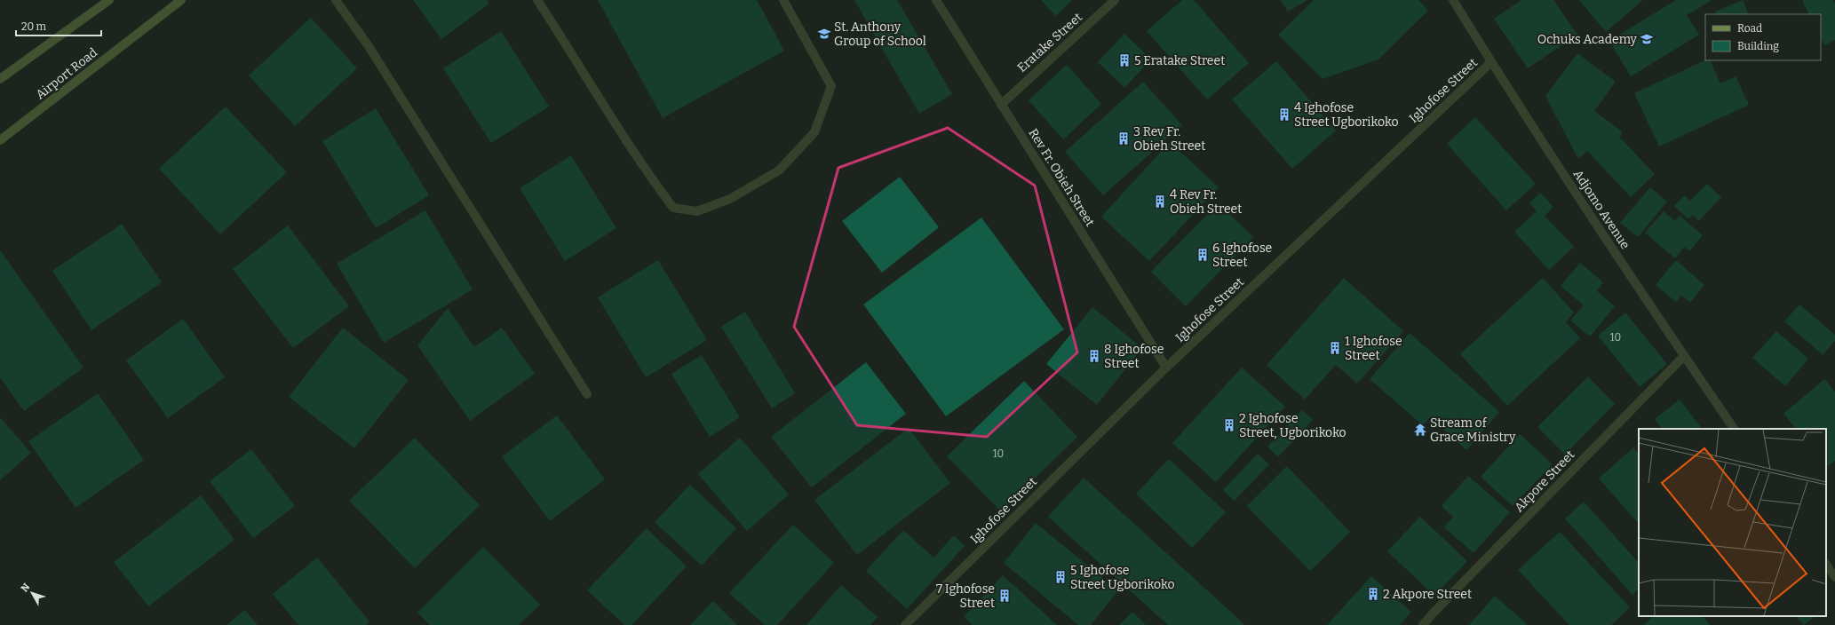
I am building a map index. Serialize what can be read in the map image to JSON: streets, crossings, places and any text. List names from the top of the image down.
{
  "streets": {
    "main road": ["Airport Road"],
    "street": [
      "Eratake Street",
      "Ighofose Street",
      "Rev Fr. Obieh Street",
      "Adjomo Avenue",
      "Akpore Street"
    ]
  },
  "crossings": [
    ["Eratake Street", "Rev Fr. Obieh Street"],
    ["Ighofose Street", "Rev Fr. Obieh Street"],
    ["Ighofose Street", "Adjomo Avenue"],
    ["Adjomo Avenue", "Akpore Street"]
  ],
  "places": {
    "school or university": ["St. Anthony Group of School", "Ochuks Academy"],
    "building": [
      "5 Eratake Street",
      "4 Ighofose Street Ugborikoko",
      "3 Rev Fr. Obieh Street",
      "4 Rev Fr. Obieh Street",
      "6 Ighofose Street",
      "1 Ighofose Street",
      "8 Ighofose Street",
      "2 Ighofose Street, Ugborikoko",
      "5 Ighofose Street Ugborikoko",
      "2 Akpore Street",
      "7 Ighofose Street"
    ],
    "temple": ["Stream of Grace Ministry"]
  },
  "house_numbers": ["10", "10"],
  "legend": ["Road", "Building"],
  "scale_bar": "20 m",
  "north": "top left"
}
